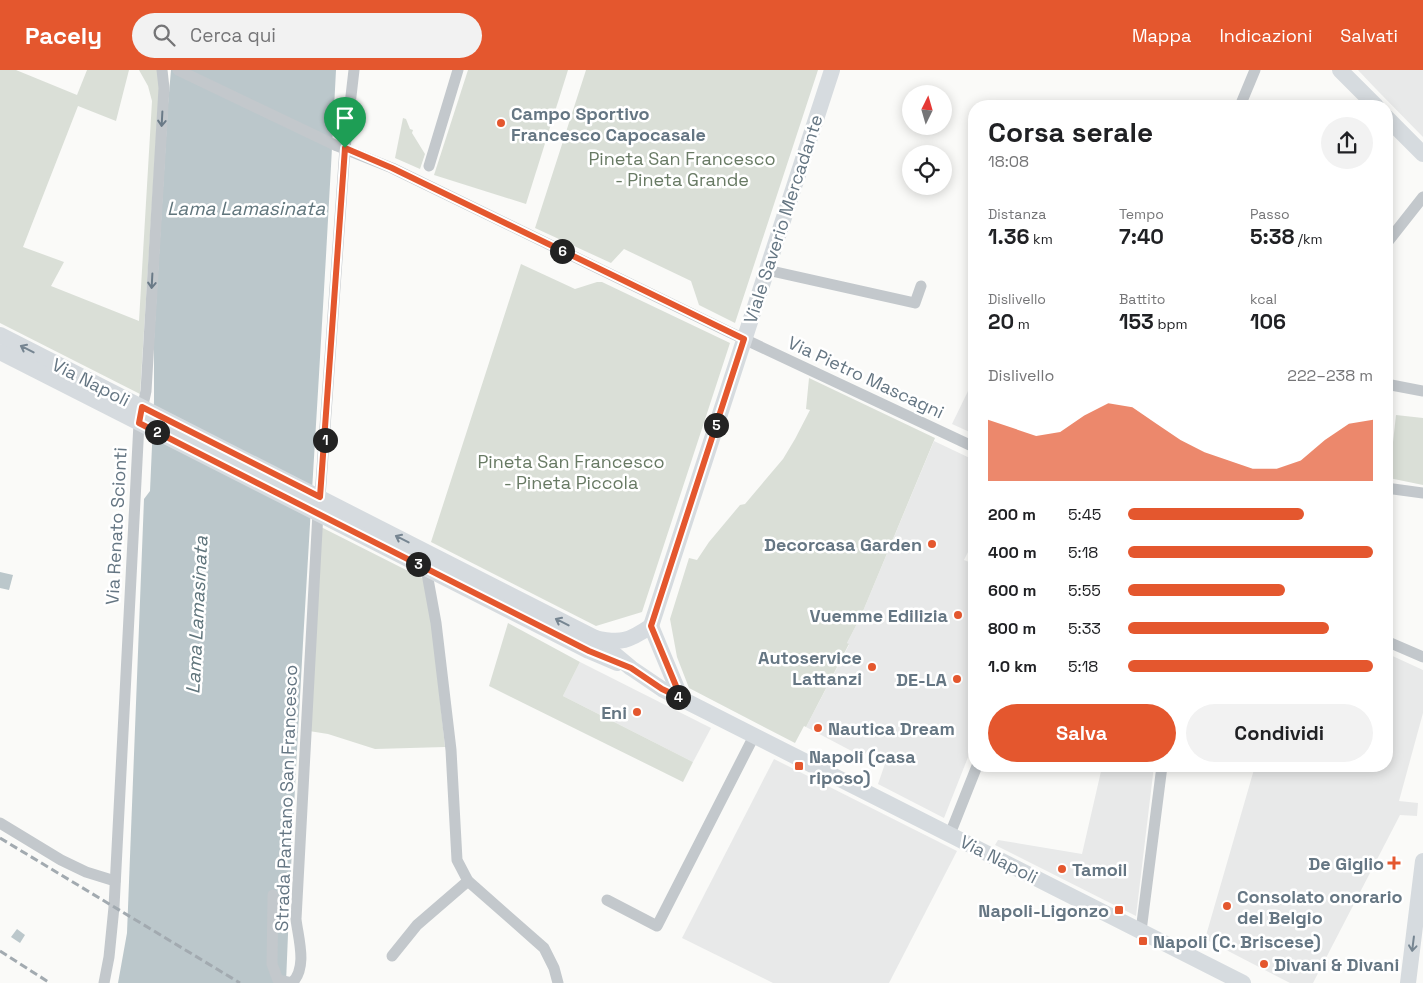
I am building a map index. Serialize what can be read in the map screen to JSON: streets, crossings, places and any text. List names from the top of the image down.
{
  "streets": {
    "main road": ["Viale Saverio Mercadante", "Via Napoli"],
    "street": ["Via Pietro Mascagni", "Via Renato Scionti", "Strada Pantano San Francesco"]
  },
  "crossings": [
    ["Viale Saverio Mercadante", "Via Pietro Mascagni"],
    ["Via Napoli", "Via Renato Scionti"],
    ["Via Napoli", "Strada Pantano San Francesco"]
  ],
  "one_way": ["Via Renato Scionti"],
  "water": ["Lama Lamasinata"],
  "parks": ["Pineta San Francesco - Pineta Grande", "Pineta San Francesco - Pineta Piccola"],
  "places": {
    "other": [
      "Campo Sportivo Francesco Capocasale",
      "Decorcasa Garden",
      "Vuemme Edilizia",
      "Autoservice Lattanzi",
      "DE-LA",
      "Eni",
      "Nautica Dream",
      "Tamoil",
      "Consolato onorario del Belgio",
      "Divani & Divani"
    ],
    "transit": ["Napoli (casa riposo)", "Napoli-Ligonzo", "Napoli (C. Briscese)"],
    "health": ["De Giglio"]
  },
  "north": "top",
  "page": {
    "header": "Pacely",
    "search": "Cerca qui",
    "nav": ["Mappa", "Indicazioni", "Salvati"],
    "heading": ["Corsa serale", "18:08"],
    "stats": [
      ["Distanza", "1.36 km"],
      ["Tempo", "7:40"],
      ["Passo", "5:38 /km"],
      ["Dislivello", "20 m"],
      ["Battito", "153 bpm"],
      ["kcal", "106"]
    ],
    "pins": [
      "6",
      "5",
      "2",
      "1",
      "3",
      "4"
    ],
    "chart": ["Dislivello", "222–238 m"],
    "list": [
      {
        "name": "200 m",
        "note": "5:45"
      },
      {
        "name": "400 m",
        "note": "5:18"
      },
      {
        "name": "600 m",
        "note": "5:55"
      },
      {
        "name": "800 m",
        "note": "5:33"
      },
      {
        "name": "1.0 km",
        "note": "5:18"
      }
    ],
    "buttons": ["Salva", "Condividi"]
  }
}
